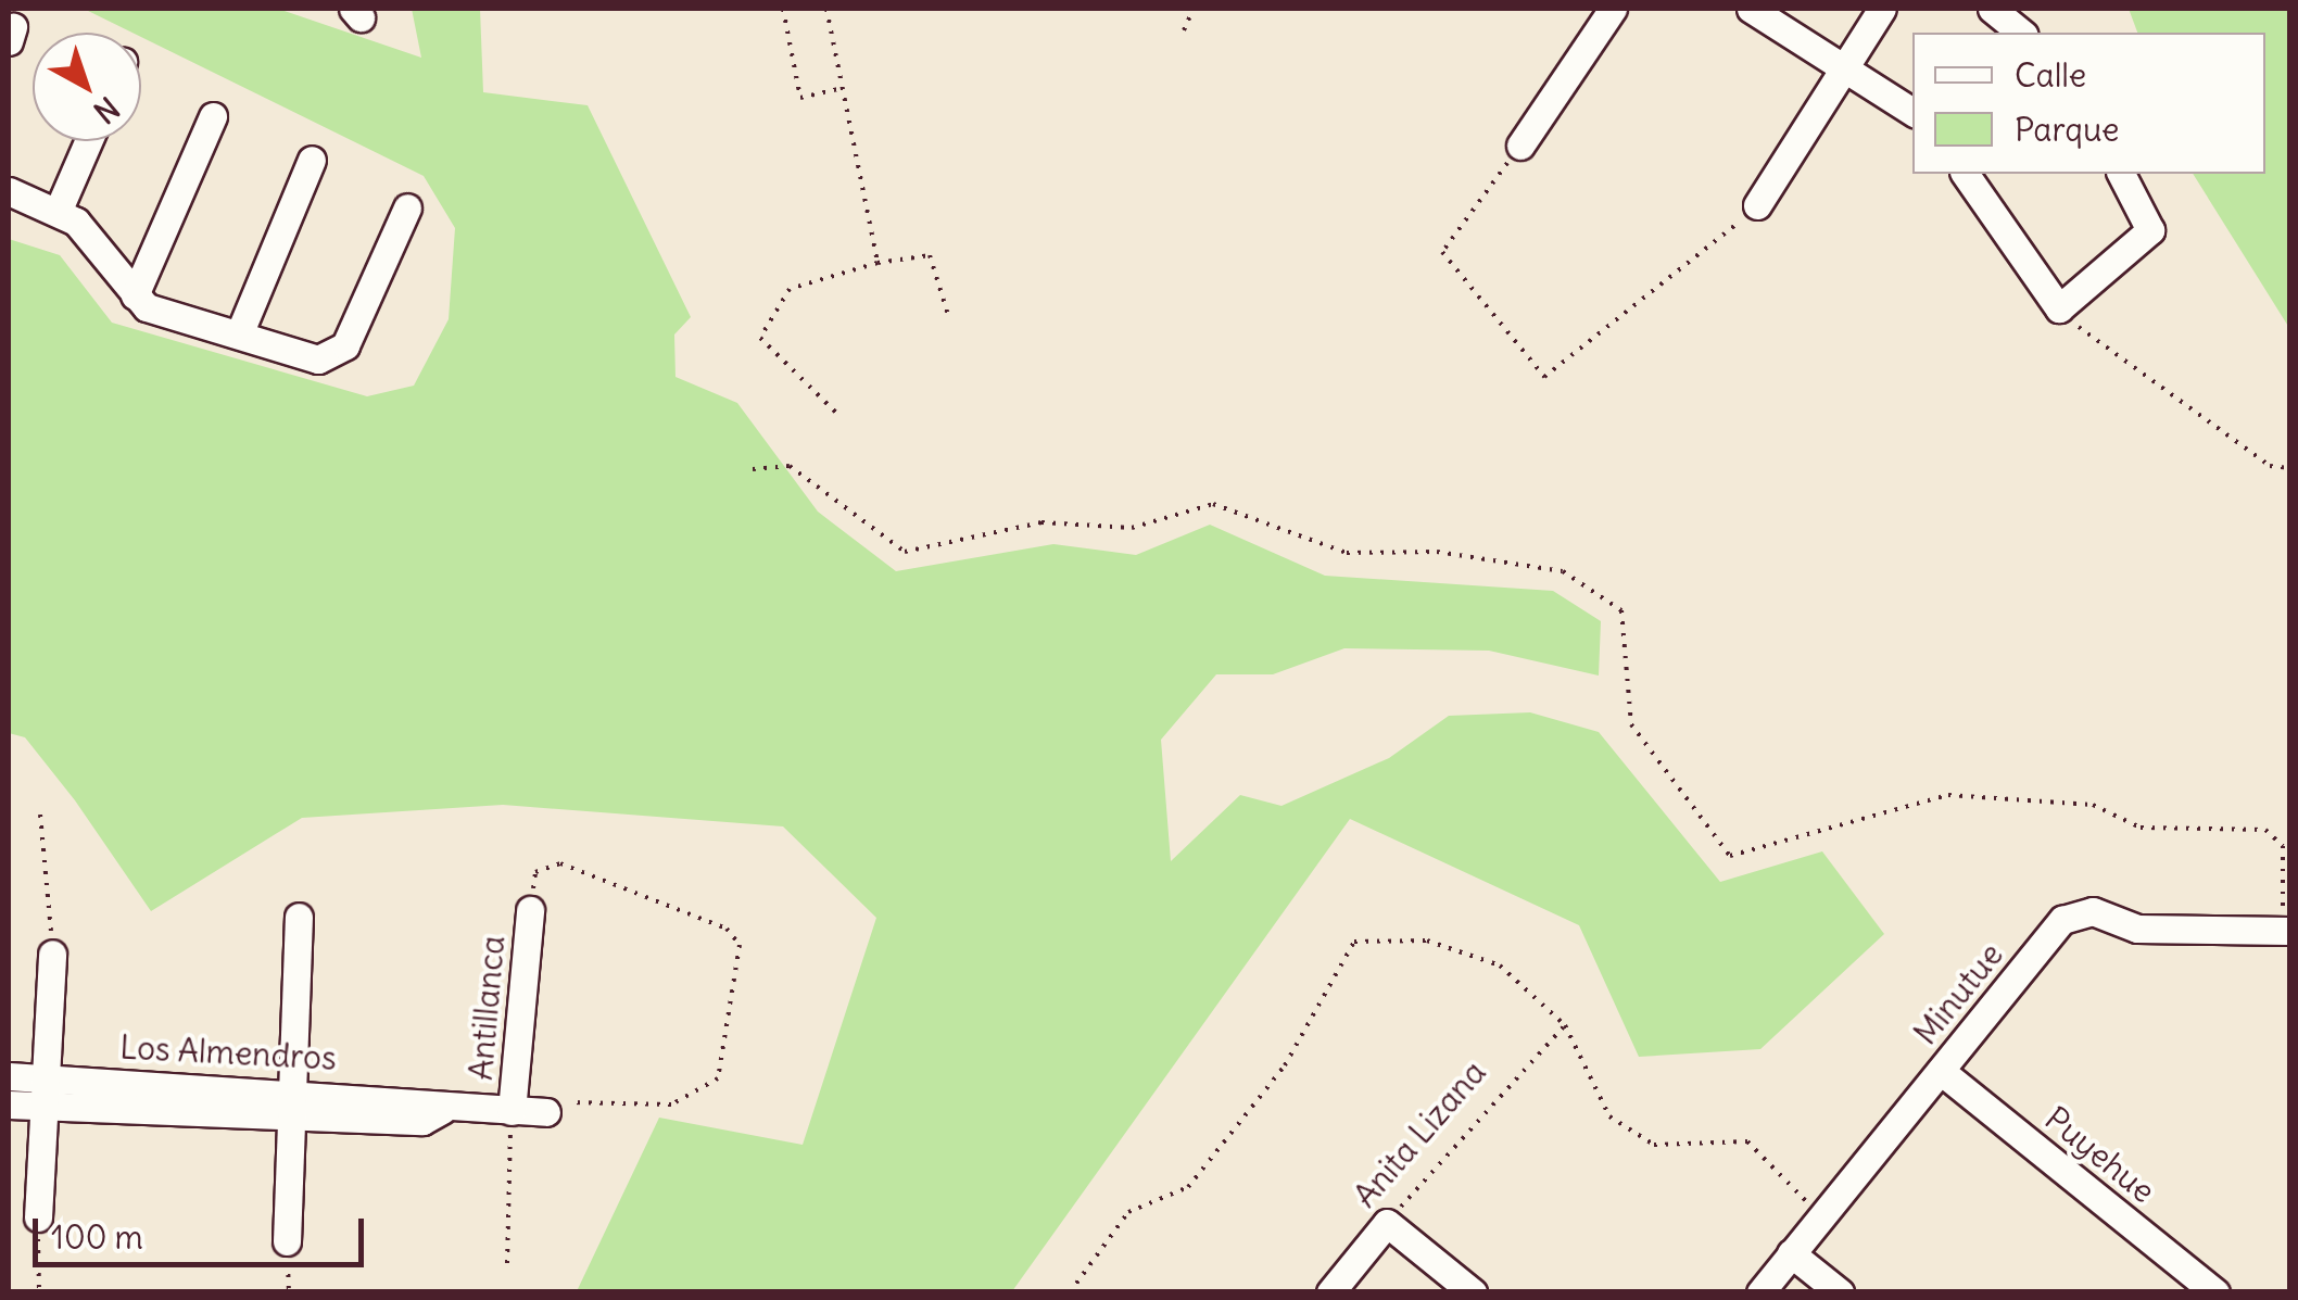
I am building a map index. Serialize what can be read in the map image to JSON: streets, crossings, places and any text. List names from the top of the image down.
{
  "streets": {
    "street": [
      "Minutue",
      "Antillanca",
      "Los Almendros",
      "Anita Lizana",
      "Puyehue"
    ]
  },
  "crossings": [
    ["Minutue", "Puyehue"],
    ["Antillanca", "Los Almendros"]
  ],
  "legend": ["Calle", "Parque"],
  "scale_bar": "100 m",
  "north": "bottom right"
}
